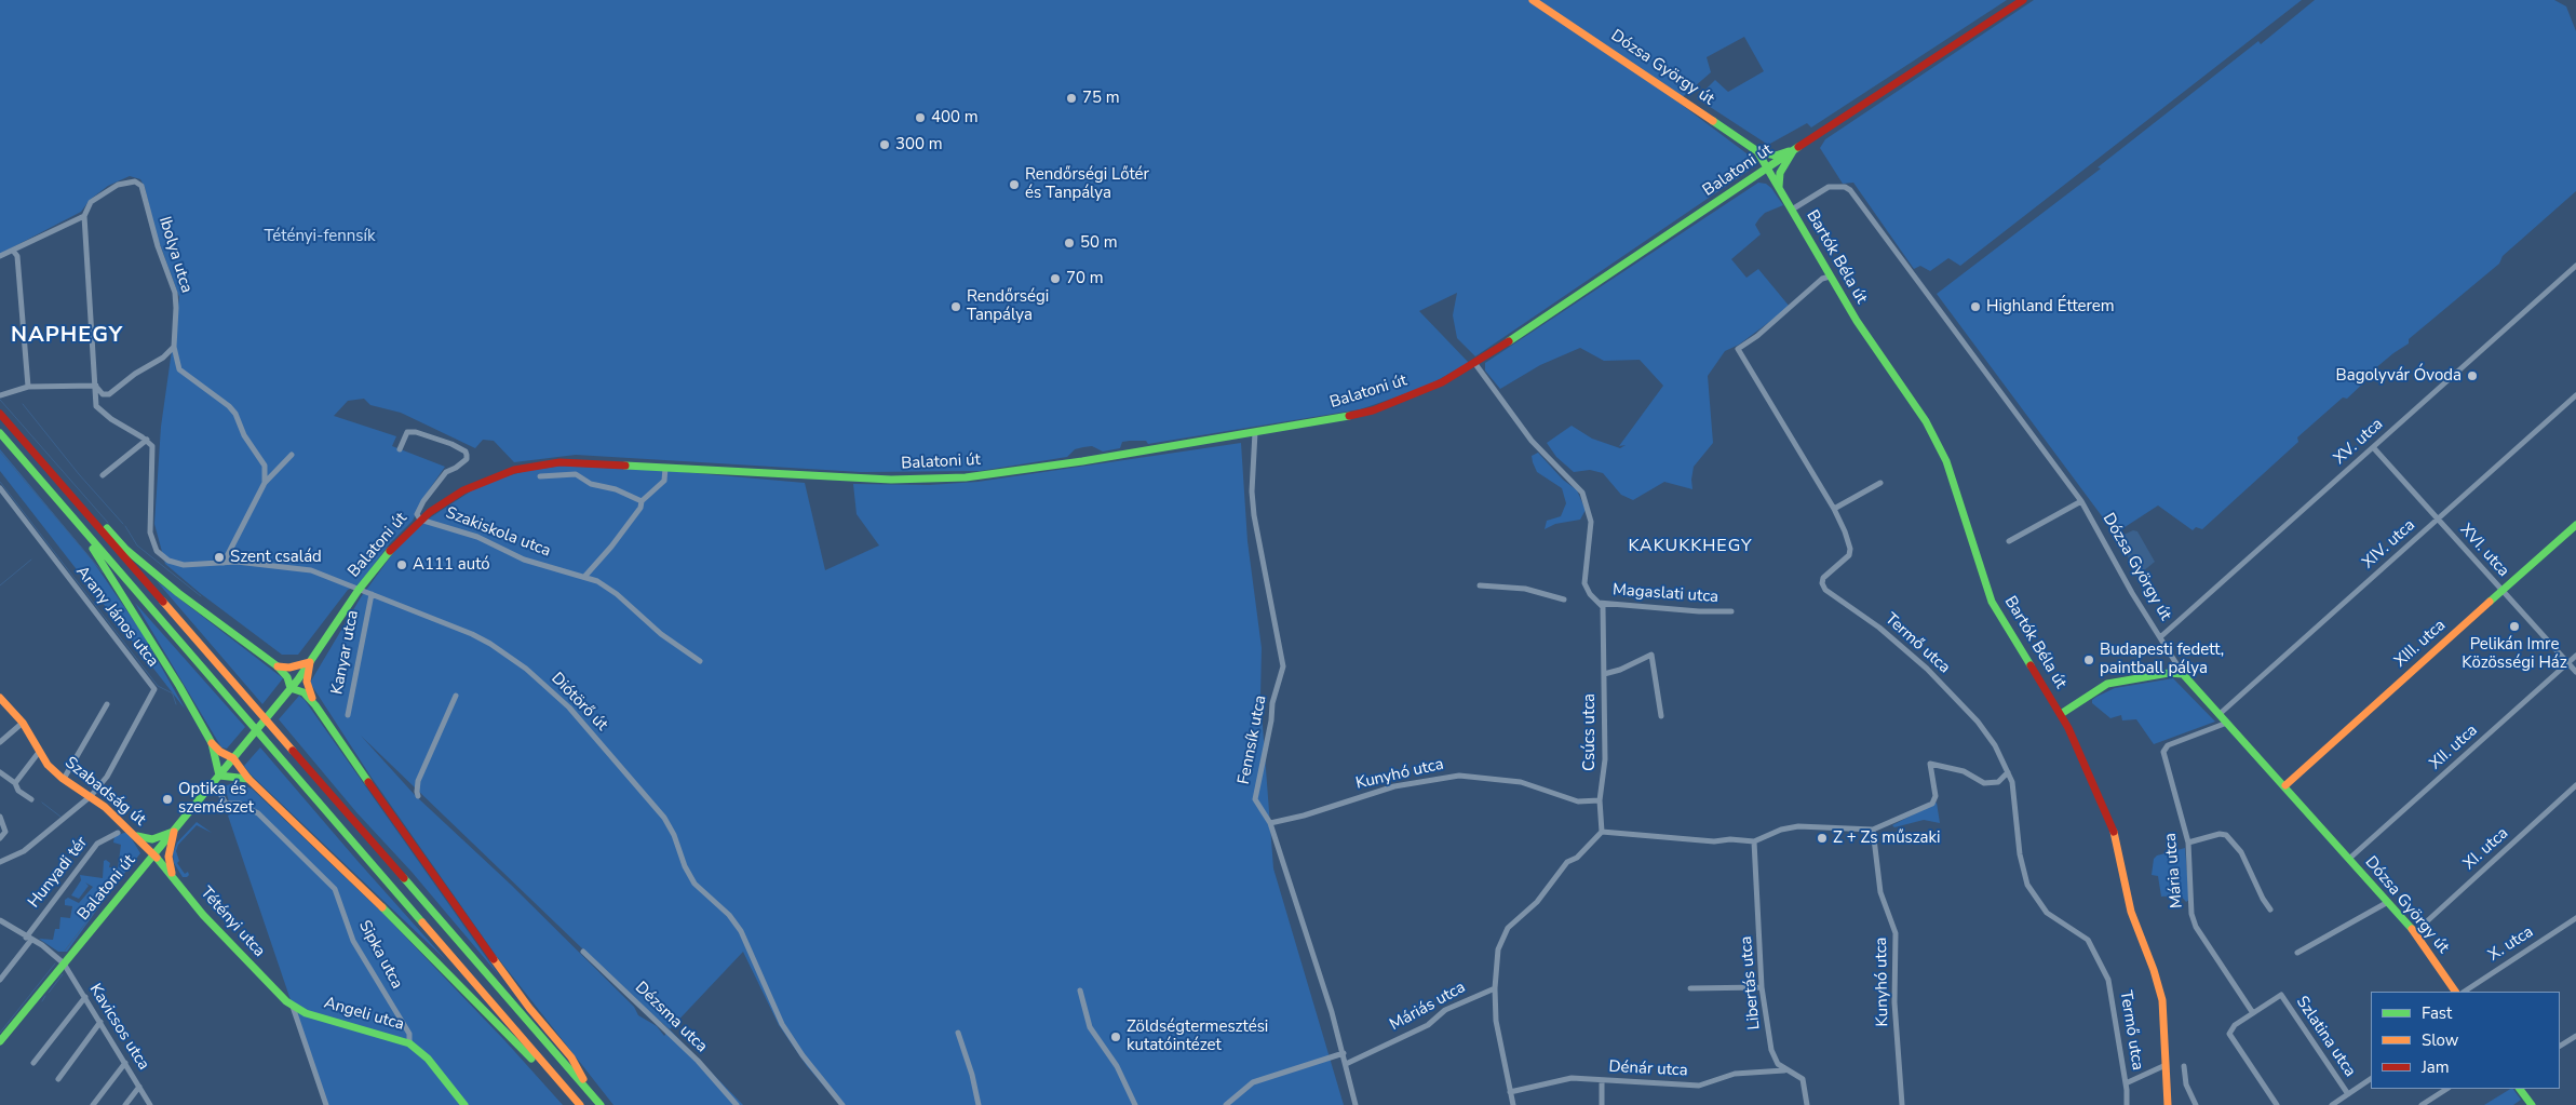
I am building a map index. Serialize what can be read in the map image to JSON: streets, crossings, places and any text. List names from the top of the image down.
{
  "streets": {
    "main road": [
      "Dózsa György út",
      "Balatoni út",
      "Bartók Béla út",
      "XIII. utca",
      "Szabadság út",
      "Tétényi utca",
      "Angeli utca"
    ],
    "street": [
      "Ibolya utca",
      "XV. utca",
      "Szakiskola utca",
      "XIV. utca",
      "XVI. utca",
      "Magaslati utca",
      "Arany János utca",
      "Termő utca",
      "Kanyar utca",
      "Diótörő út",
      "Csúcs utca",
      "Fennsík utca",
      "XII. utca",
      "Kunyhó utca",
      "XI. utca",
      "Mária utca",
      "Hunyadi tér",
      "X. utca",
      "Sipka utca",
      "Libertás utca",
      "Máriás utca",
      "Dézsma utca",
      "Kavicsos utca",
      "Szlatina utca",
      "Dénár utca"
    ]
  },
  "crossings": [
    ["Dózsa György út", "Balatoni út"],
    ["Dózsa György út", "Bartók Béla út"],
    ["Dózsa György út", "XV. utca"],
    ["Dózsa György út", "XIV. utca"],
    ["Dózsa György út", "XIII. utca"],
    ["Dózsa György út", "XII. utca"],
    ["Dózsa György út", "XI. utca"],
    ["Dózsa György út", "Mária utca"],
    ["Balatoni út", "Bartók Béla út"],
    ["Balatoni út", "Szakiskola utca"],
    ["Balatoni út", "Diótörő út"],
    ["Balatoni út", "Csúcs utca"],
    ["Balatoni út", "Fennsík utca"],
    ["Balatoni út", "Szabadság út"],
    ["Balatoni út", "Tétényi utca"],
    ["Balatoni út", "Sipka utca"],
    ["Balatoni út", "Kavicsos utca"],
    ["Bartók Béla út", "Termő utca"],
    ["XV. utca", "XVI. utca"],
    ["XIV. utca", "XVI. utca"],
    ["XVI. utca", "XIII. utca"],
    ["XVI. utca", "XII. utca"],
    ["Magaslati utca", "Csúcs utca"],
    ["Arany János utca", "Szabadság út"],
    ["Kanyar utca", "Diótörő út"],
    ["Csúcs utca", "Kunyhó utca"],
    ["Fennsík utca", "Kunyhó utca"],
    ["Fennsík utca", "Máriás utca"],
    ["Szabadság út", "Tétényi utca"],
    ["Mária utca", "Szlatina utca"],
    ["Hunyadi tér", "Kavicsos utca"],
    ["Tétényi utca", "Angeli utca"],
    ["Sipka utca", "Angeli utca"],
    ["Libertás utca", "Dénár utca"]
  ],
  "districts": ["NAPHEGY", "KAKUKKHEGY"],
  "parks": ["Tétényi-fennsík"],
  "places": [
    "75 m",
    "400 m",
    "300 m",
    "Rendőrségi Lőtér és Tanpálya",
    "50 m",
    "70 m",
    "Rendőrségi Tanpálya",
    "Highland Étterem",
    "Bagolyvár Óvoda",
    "Szent család",
    "A111 autó",
    "Pelikán Imre Közösségi Ház",
    "Budapesti fedett, paintball pálya",
    "Optika és szemészet",
    "Z + Zs műszaki",
    "Zöldségtermesztési kutatóintézet"
  ],
  "legend": ["Fast", "Slow", "Jam"]
}
